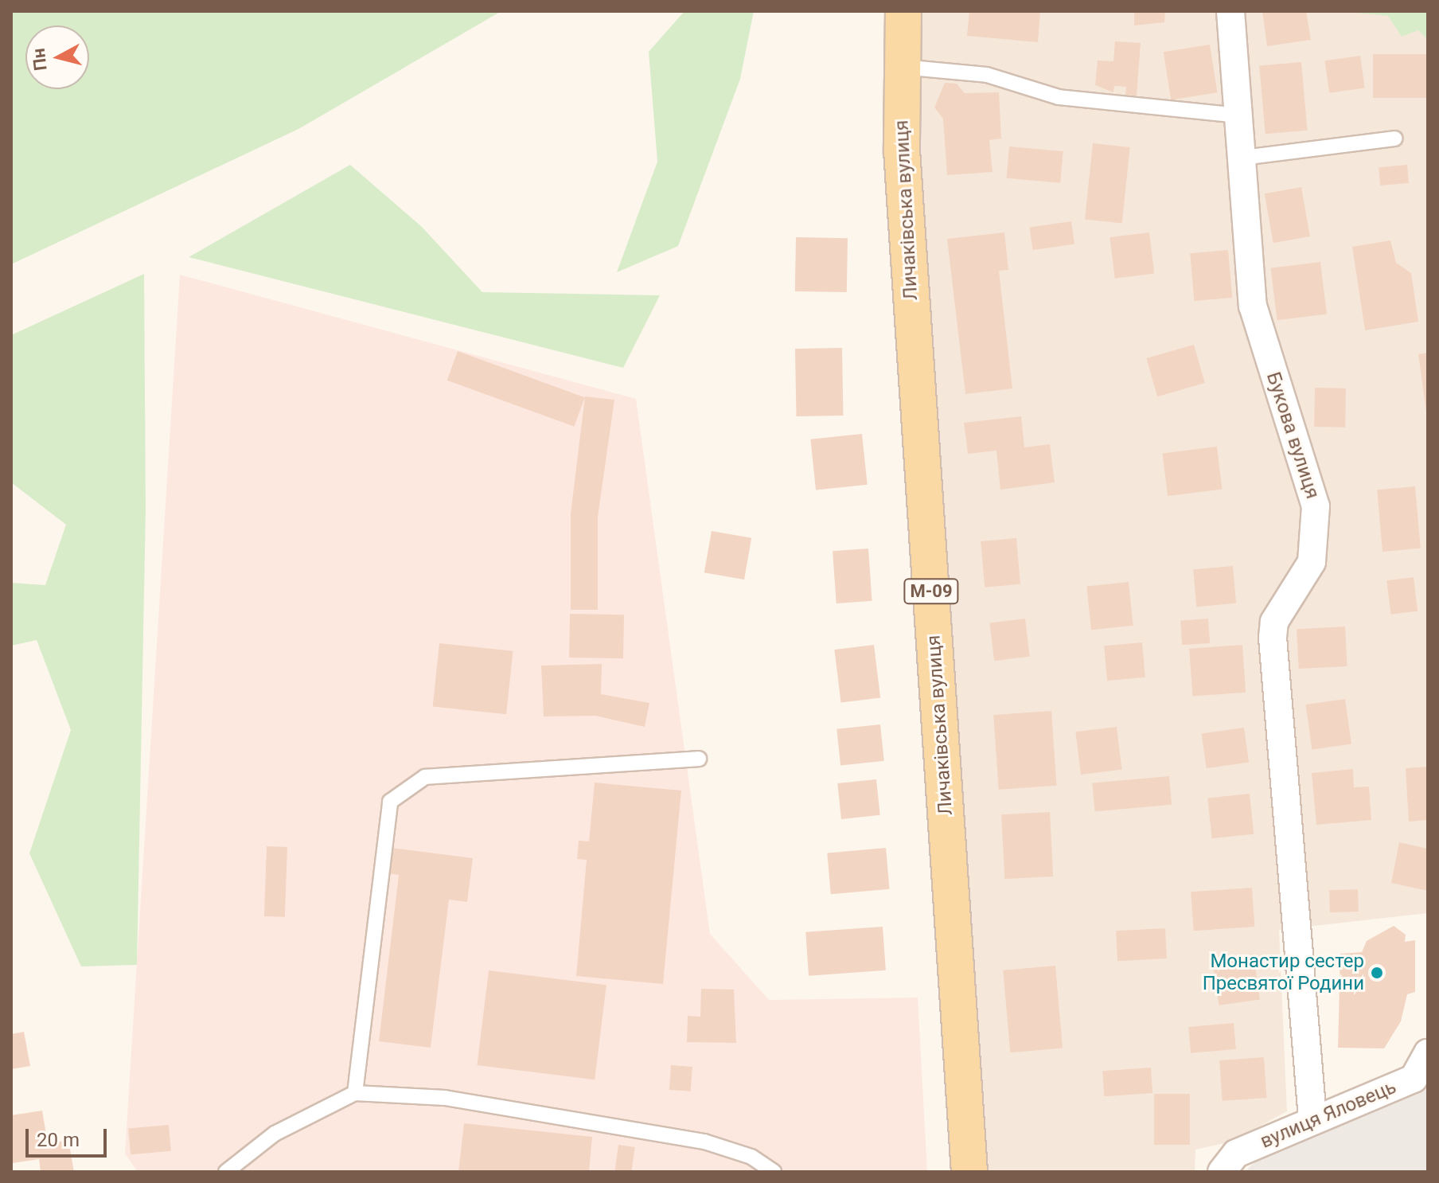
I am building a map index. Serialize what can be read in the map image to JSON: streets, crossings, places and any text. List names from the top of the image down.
{
  "streets": {
    "main road": ["Личаківська вулиця", "М-09"],
    "street": ["Букова вулиця", "вулиця Яловець"]
  },
  "crossings": [
    ["Букова вулиця", "вулиця Яловець"]
  ],
  "places": ["Монастир сестер Пресвятої Родини"],
  "scale_bar": "20 m",
  "north": "left"
}
